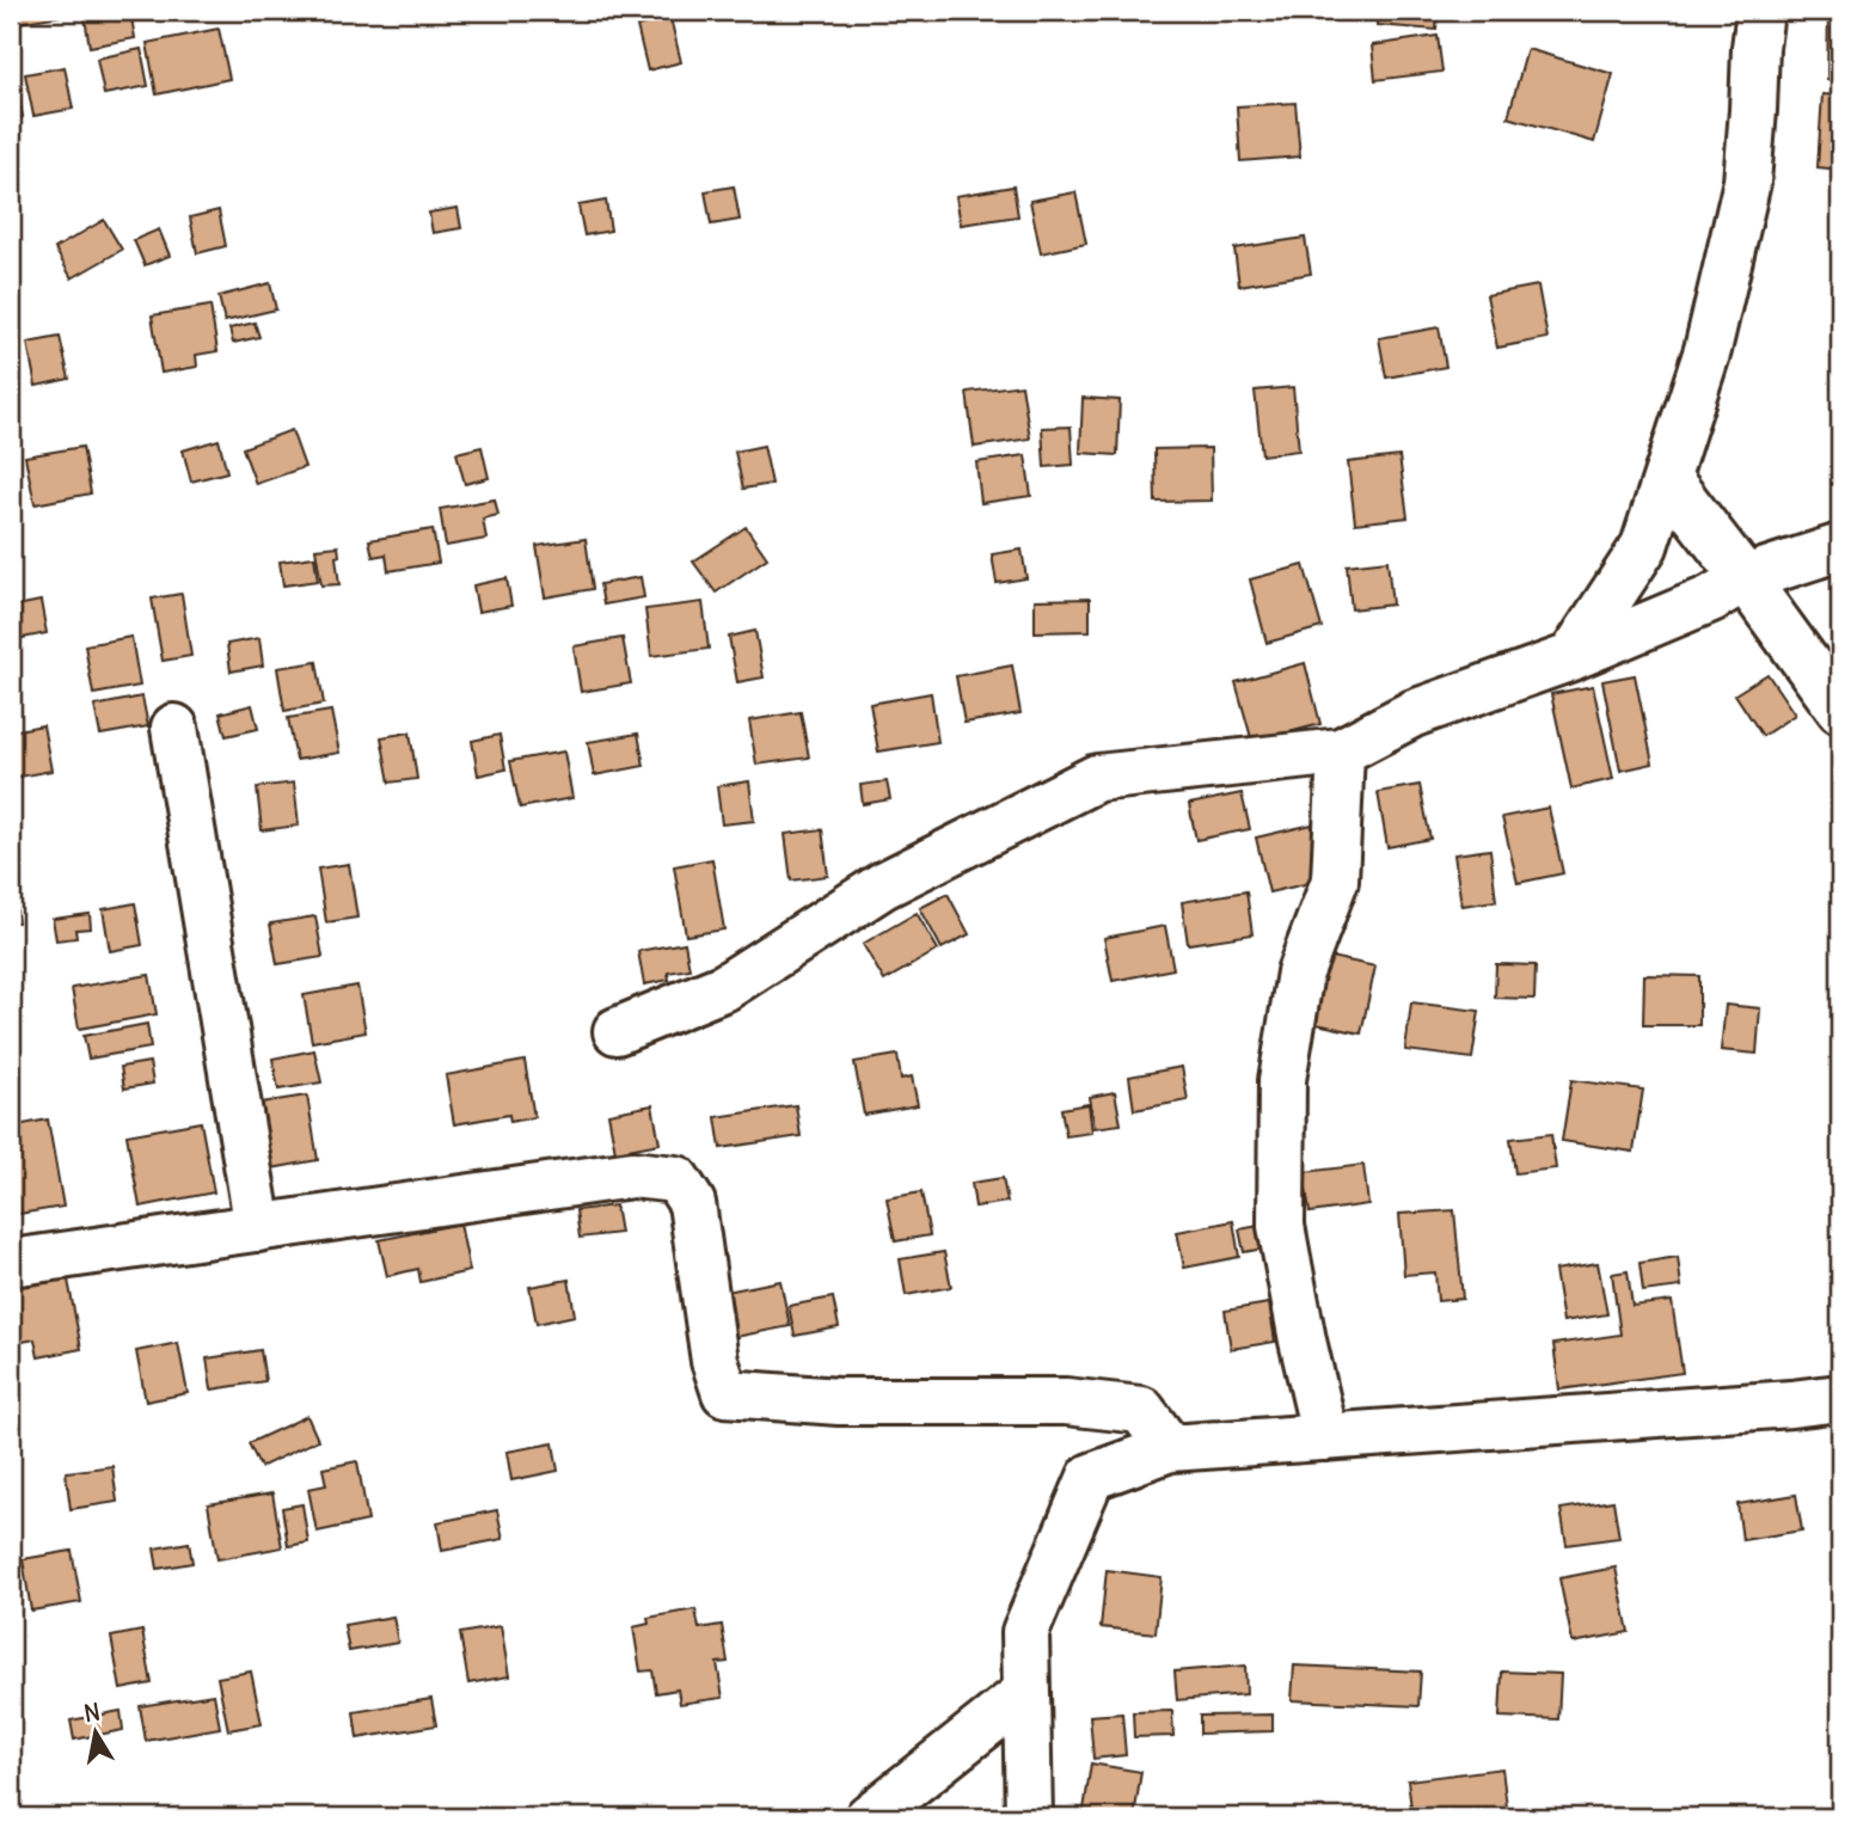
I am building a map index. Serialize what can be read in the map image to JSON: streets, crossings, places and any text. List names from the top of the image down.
{
  "north": "top"
}
